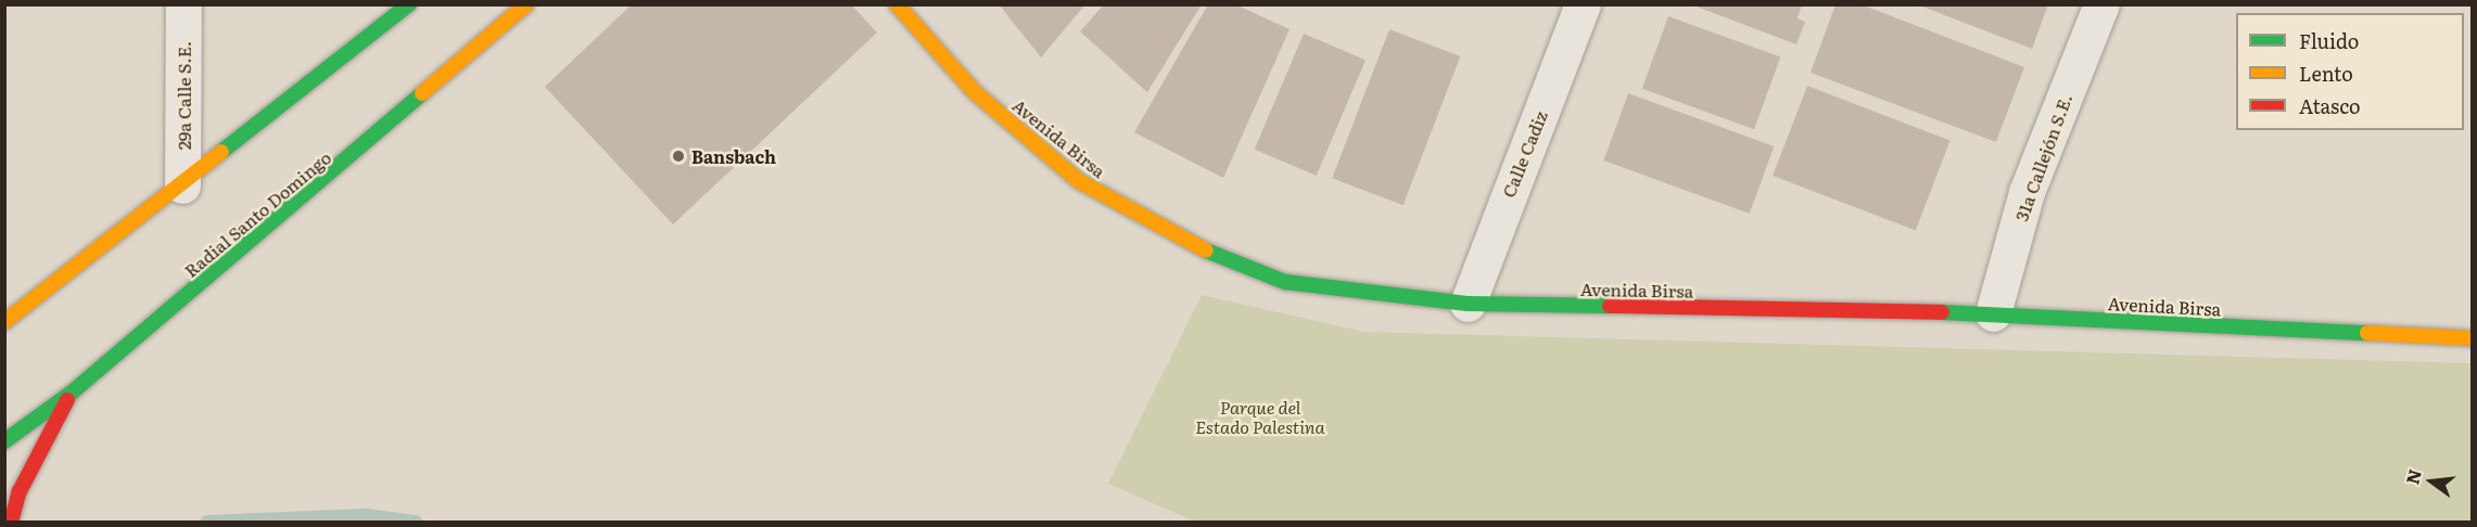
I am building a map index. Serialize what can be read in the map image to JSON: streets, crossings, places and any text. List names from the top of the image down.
{
  "streets": {
    "street": [
      "29a Calle S.E.",
      "Avenida Birsa",
      "Calle Cadiz",
      "31a Callejón S.E.",
      "Radial Santo Domingo"
    ]
  },
  "crossings": [
    ["Avenida Birsa", "Calle Cadiz"],
    ["Avenida Birsa", "31a Callejón S.E."]
  ],
  "parks": ["Parque del Estado Palestina"],
  "places": ["Bansbach"],
  "legend": ["Fluido", "Lento", "Atasco"],
  "north": "left"
}
